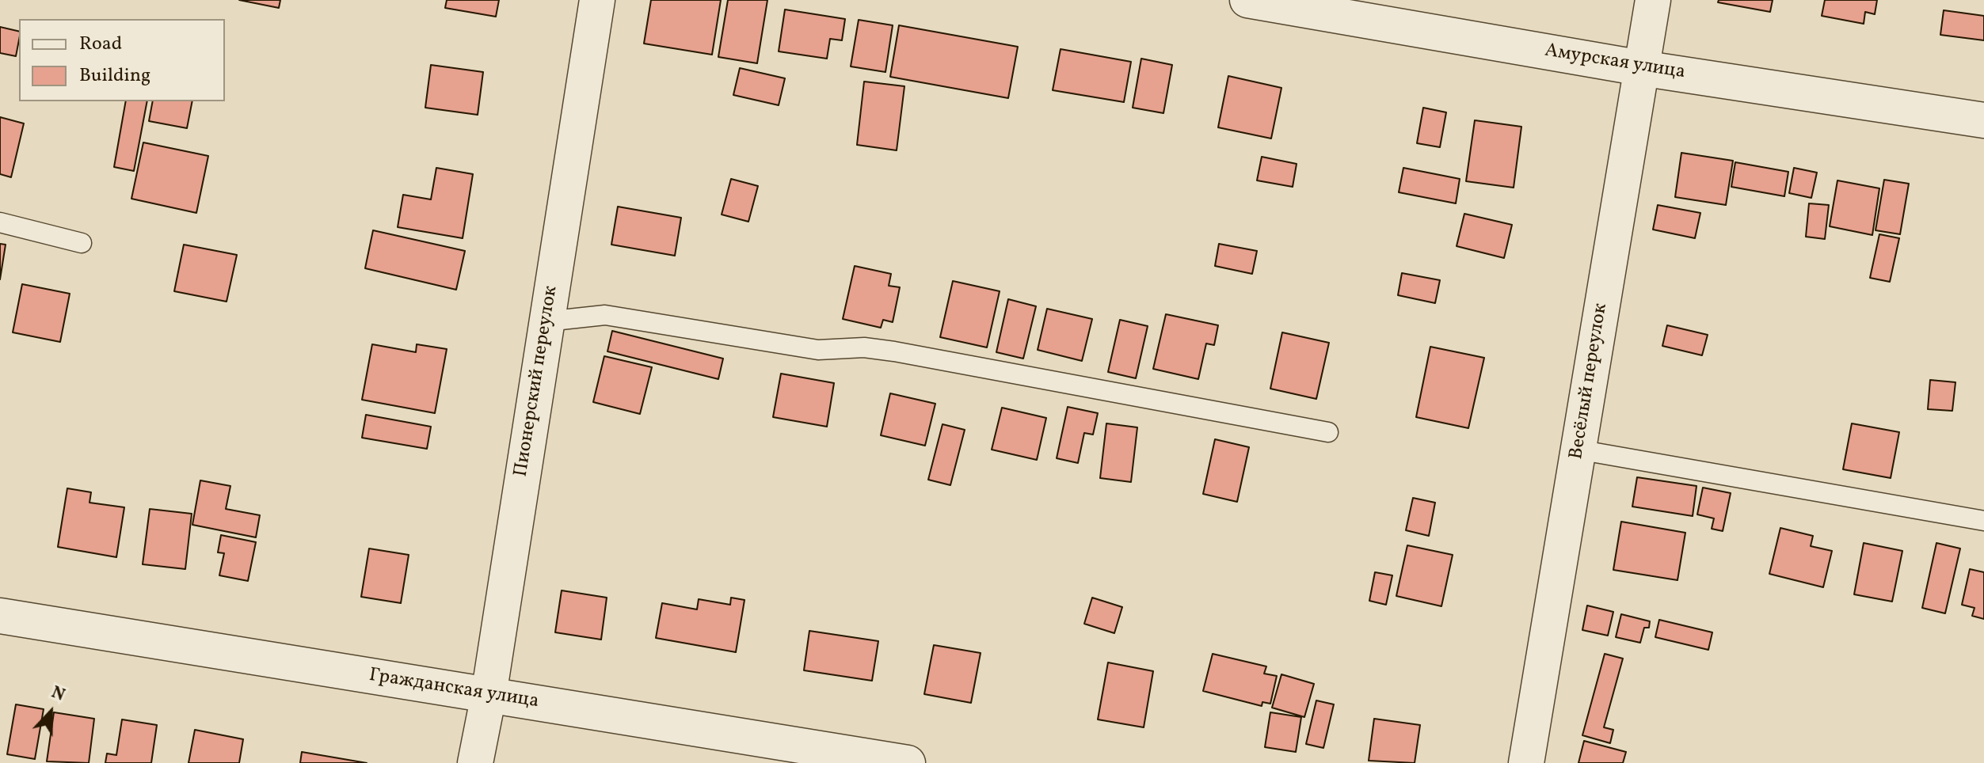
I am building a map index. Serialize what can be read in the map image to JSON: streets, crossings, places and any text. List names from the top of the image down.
{
  "streets": {
    "street": [
      "Амурская улица",
      "Пионерский переулок",
      "Весёлый переулок",
      "Гражданская улица"
    ]
  },
  "crossings": [
    ["Амурская улица", "Весёлый переулок"],
    ["Пионерский переулок", "Гражданская улица"]
  ],
  "legend": ["Road", "Building"],
  "north": "top"
}
